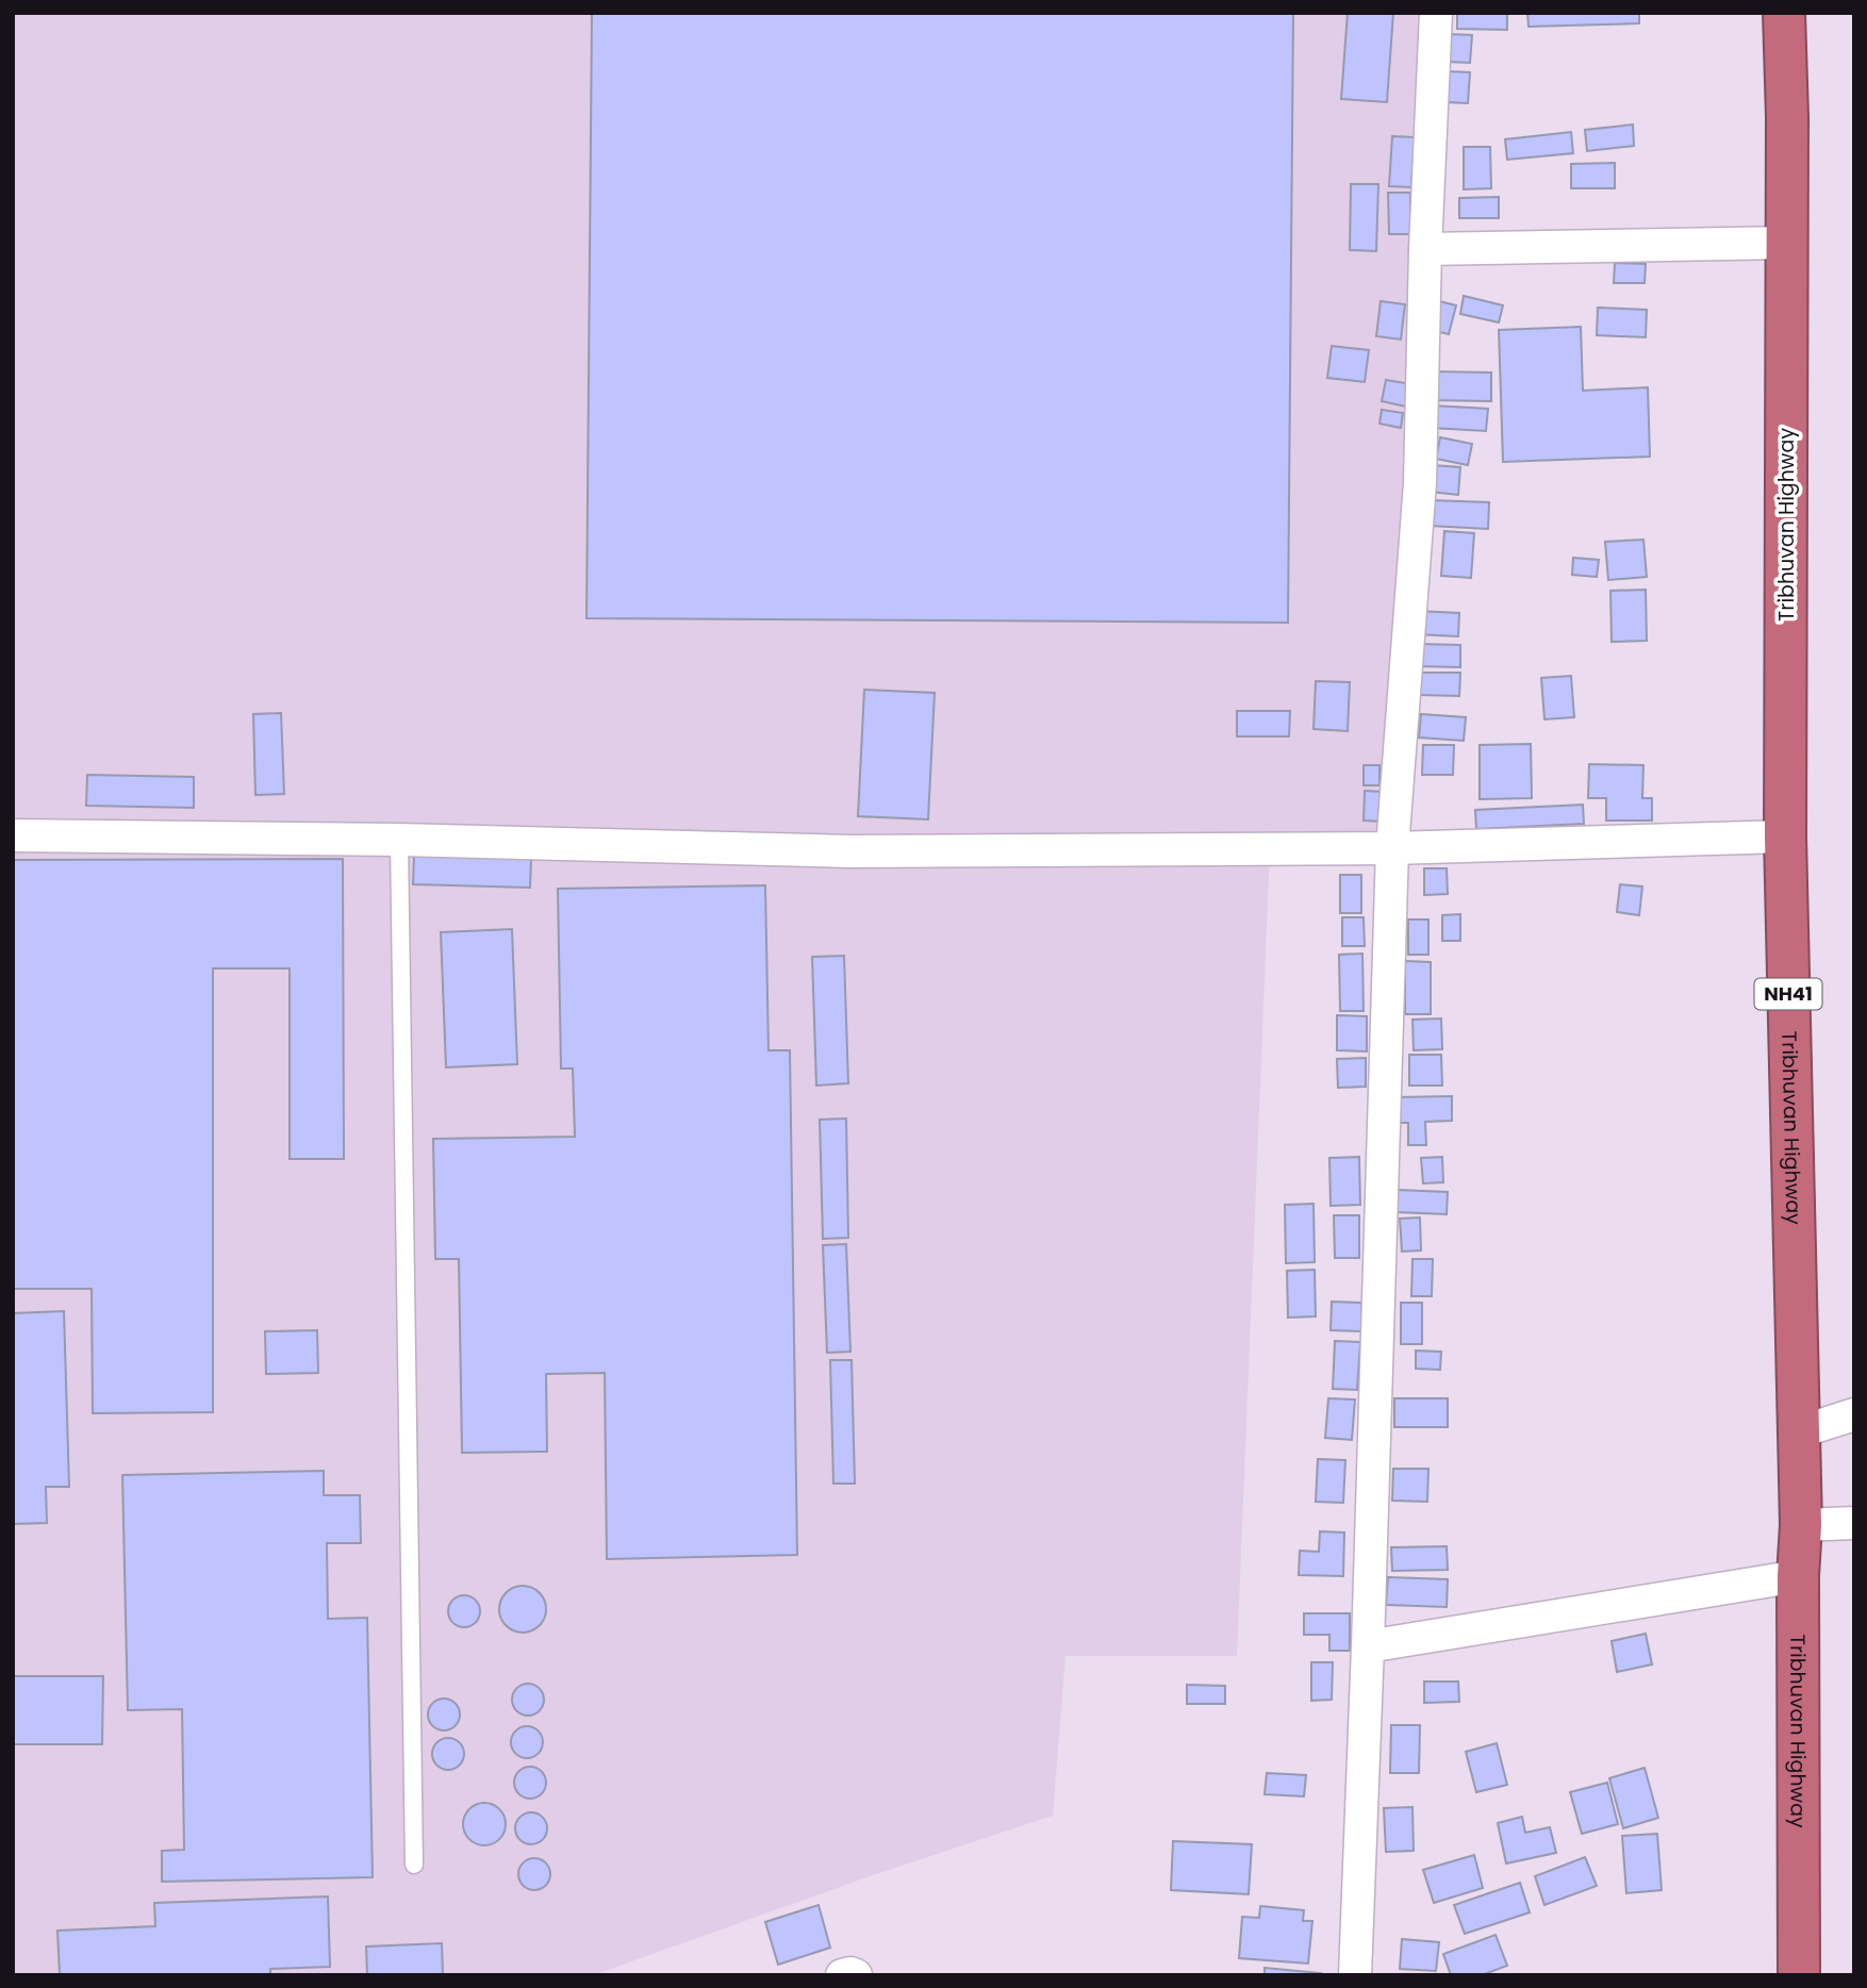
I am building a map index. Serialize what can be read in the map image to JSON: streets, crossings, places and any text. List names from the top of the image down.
{
  "streets": {
    "highway": ["Tribhuvan Highway", "NH41"]
  }
}
